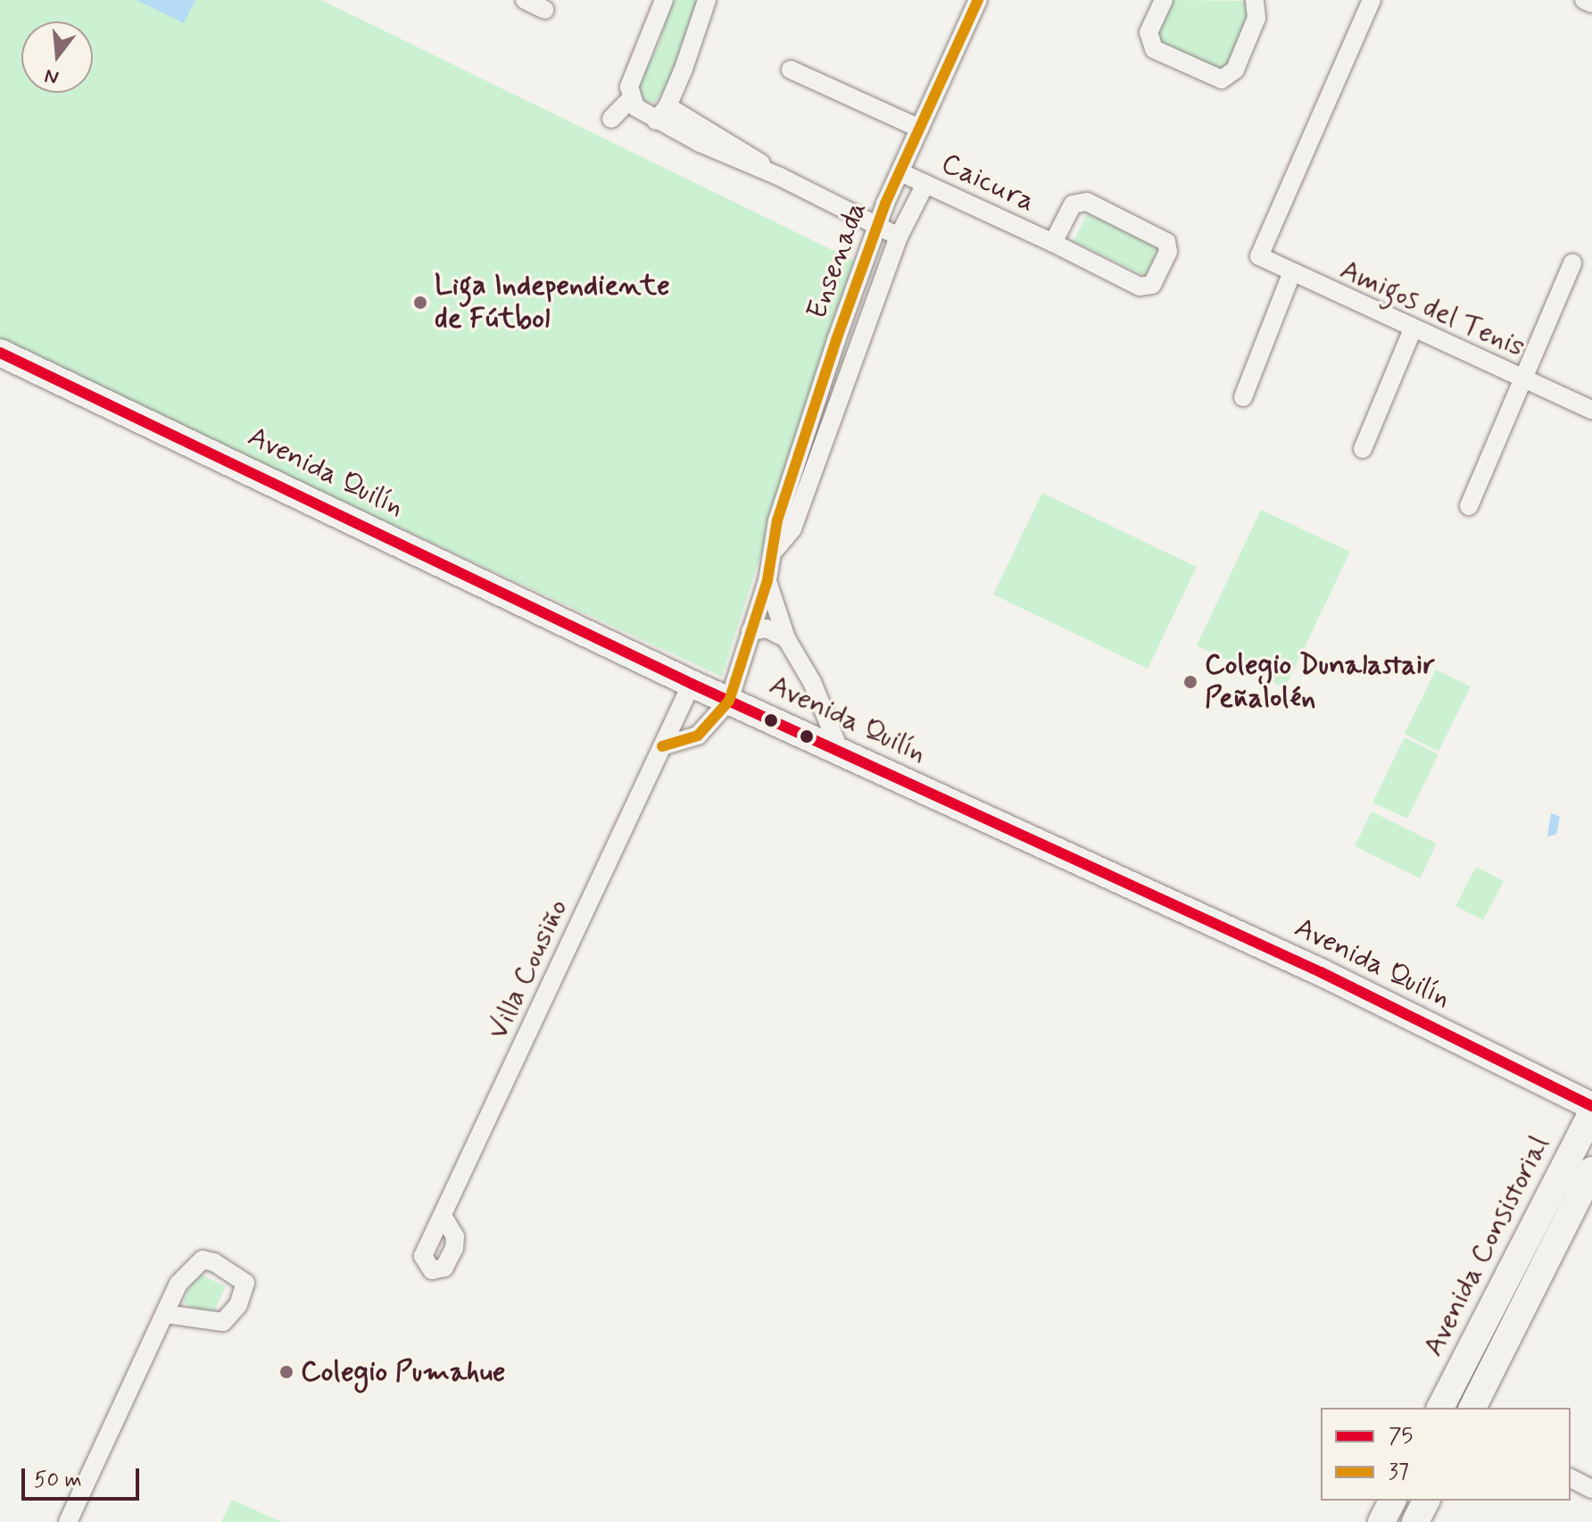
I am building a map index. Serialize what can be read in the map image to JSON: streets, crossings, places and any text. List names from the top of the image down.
{
  "streets": {
    "street": [
      "Caicura",
      "Ensenada",
      "Amigos del Tenis",
      "Avenida Quilín",
      "Villa Cousiño",
      "Avenida Consistorial"
    ]
  },
  "crossings": [
    ["Caicura", "Ensenada"],
    ["Ensenada", "Avenida Quilín"],
    ["Avenida Quilín", "Villa Cousiño"]
  ],
  "places": ["Liga Independiente de Fútbol", "Colegio Dunalastair Peñalolén", "Colegio Pumahue"],
  "lines": ["transit line 37", "transit line 75"],
  "legend": ["75", "37"],
  "scale_bar": "50 m",
  "north": "bottom"
}
